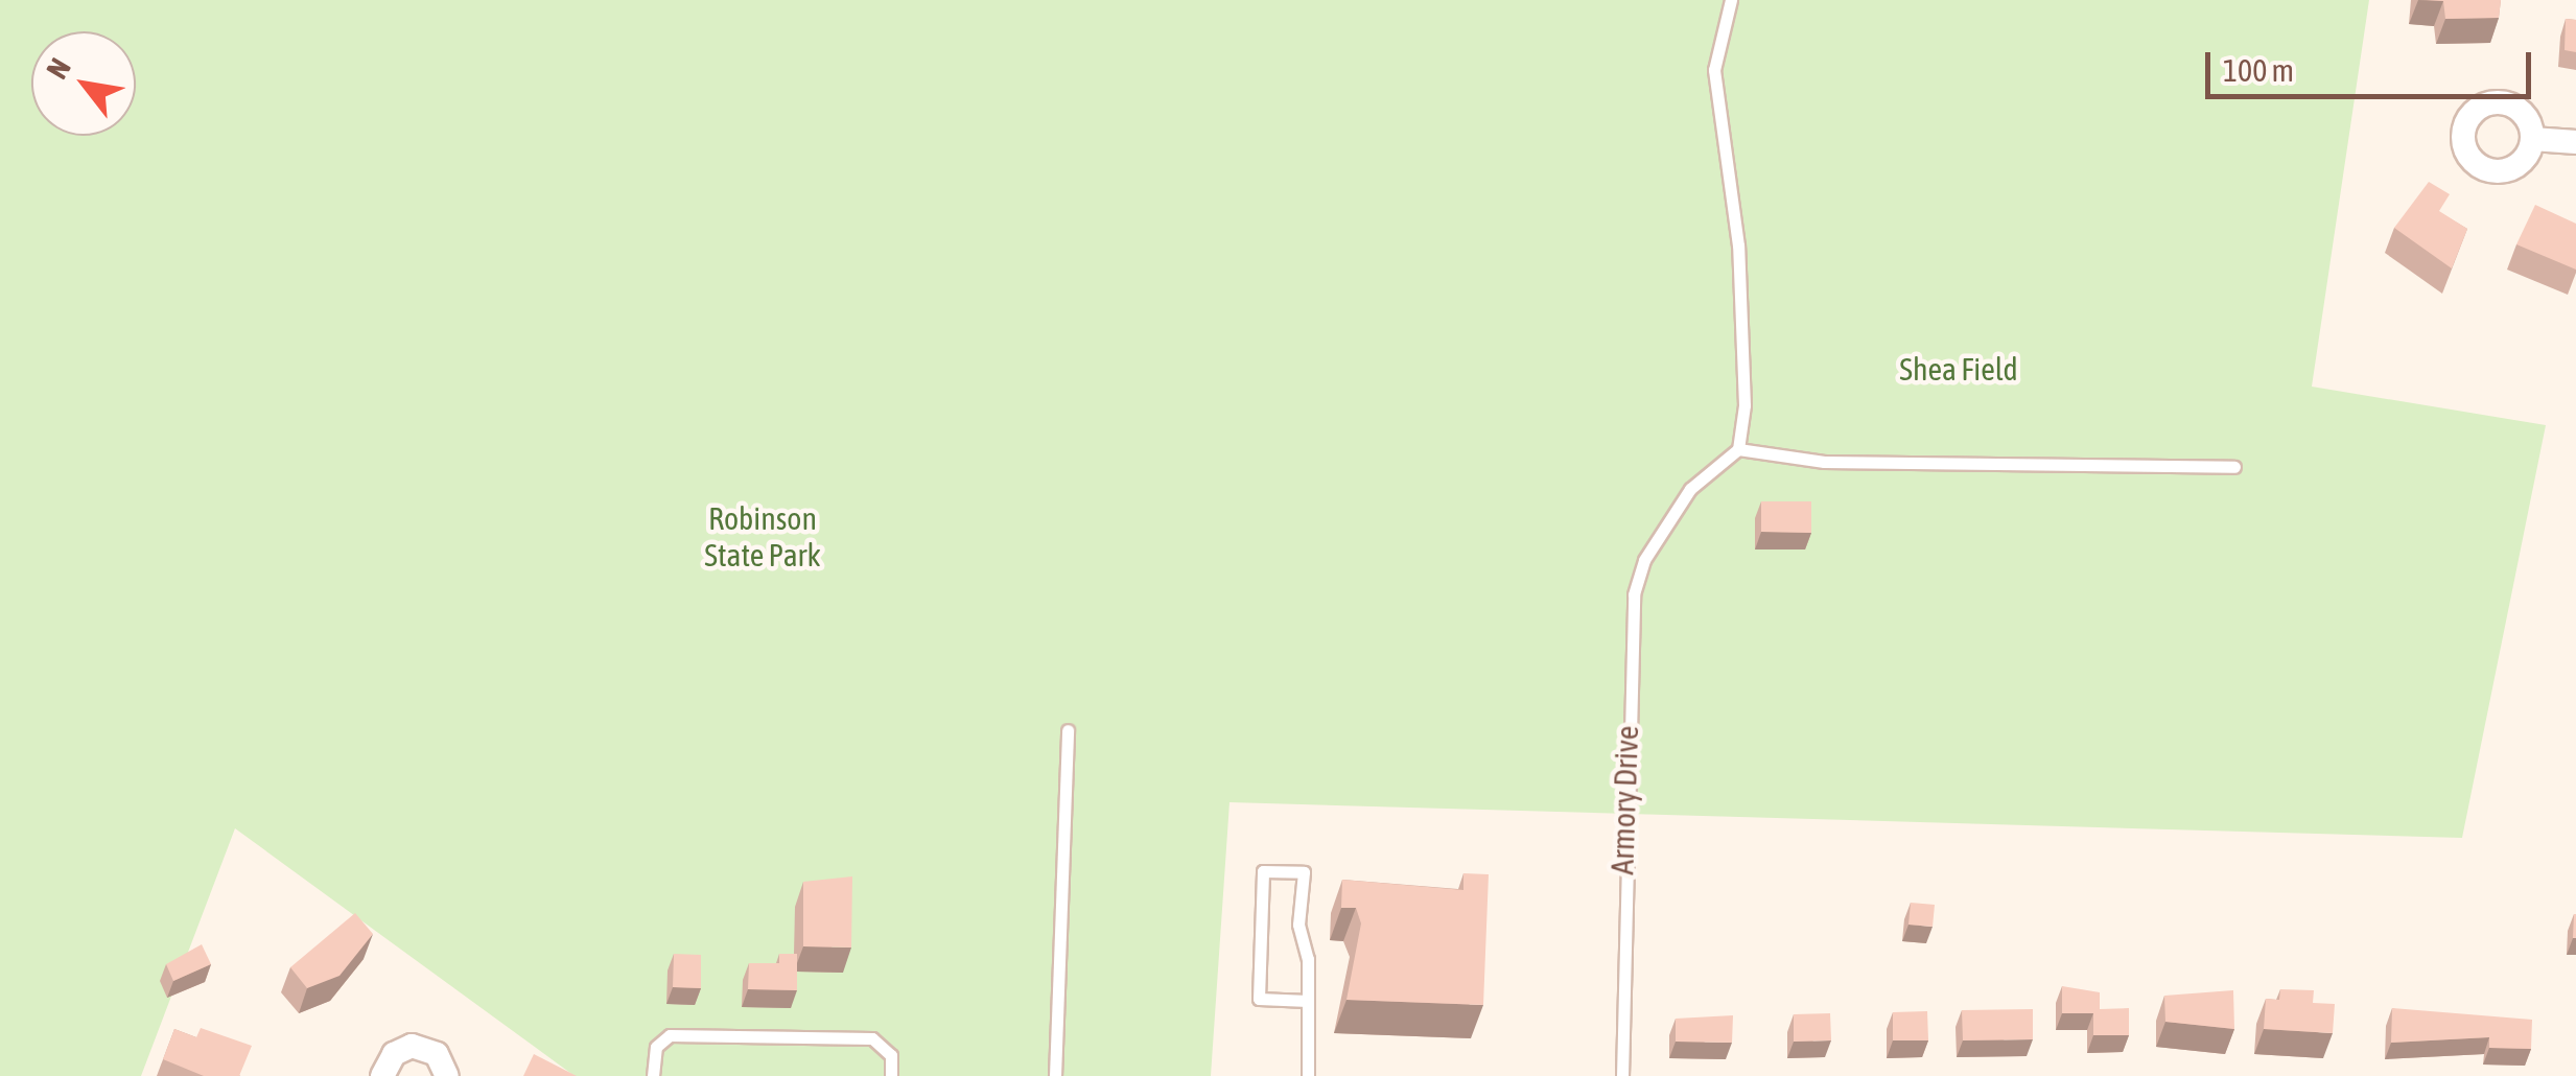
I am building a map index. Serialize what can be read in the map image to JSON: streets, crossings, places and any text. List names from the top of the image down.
{
  "streets": {
    "lane": ["Armory Drive"]
  },
  "parks": ["Shea Field", "Robinson State Park"],
  "scale_bar": "100 m",
  "north": "top left"
}
